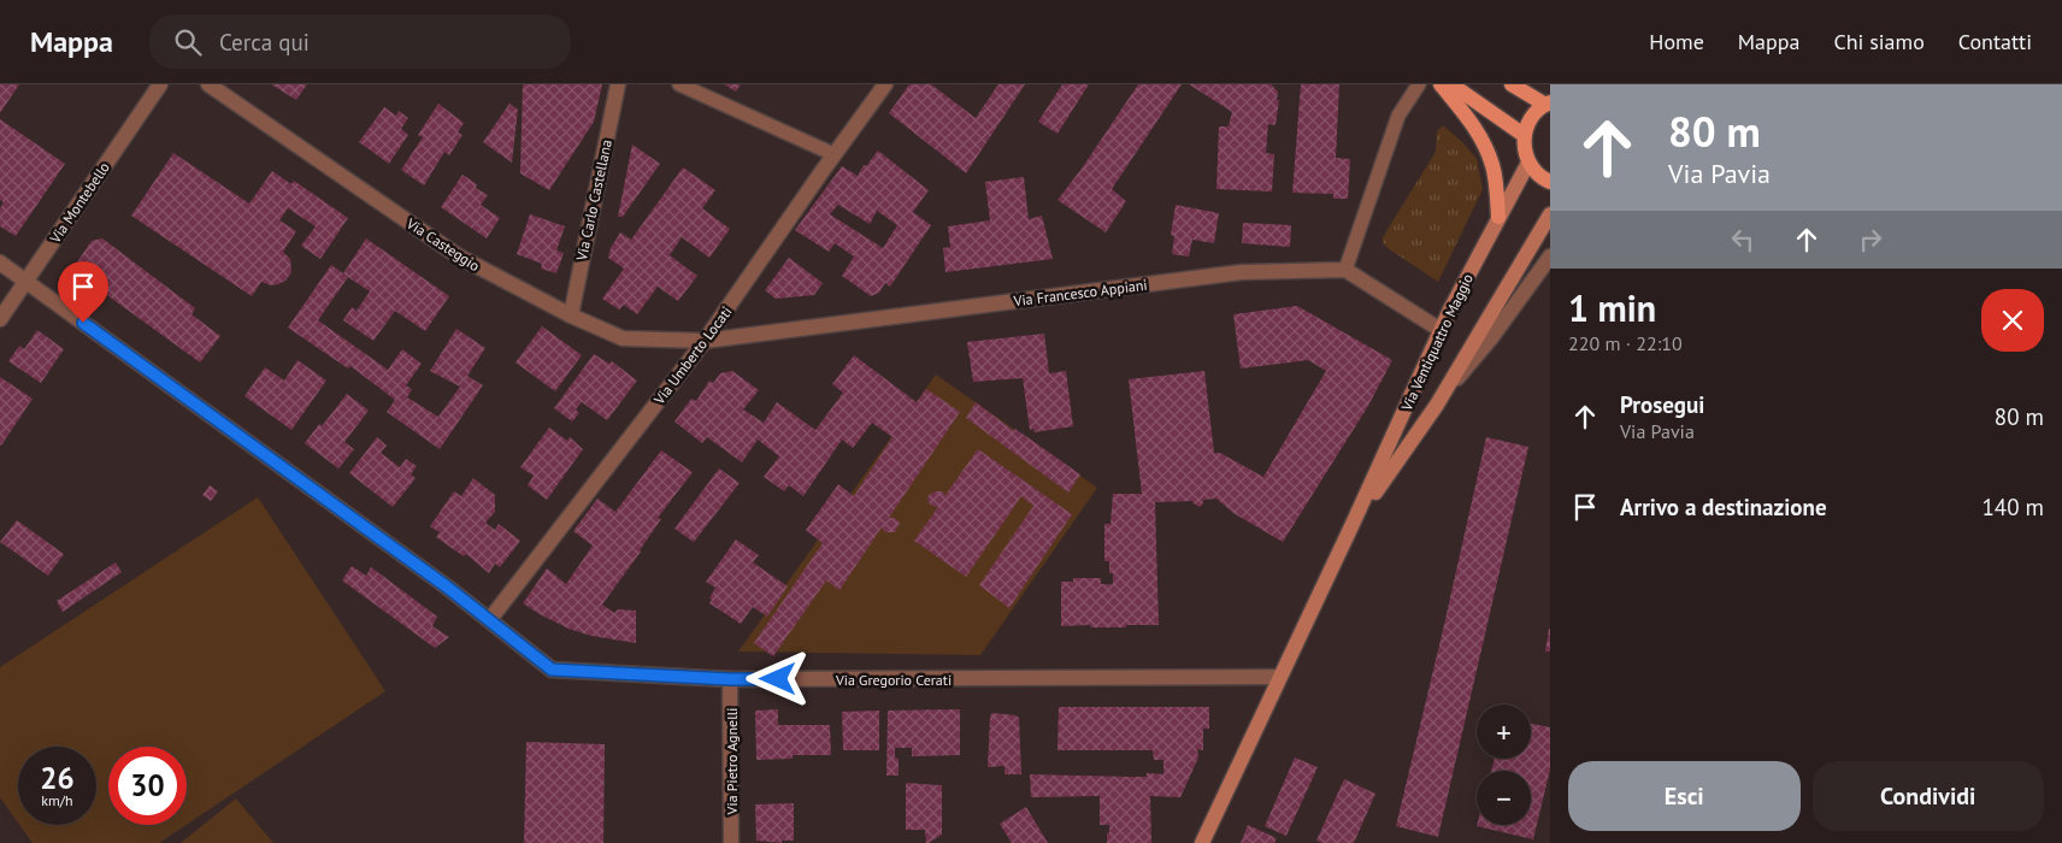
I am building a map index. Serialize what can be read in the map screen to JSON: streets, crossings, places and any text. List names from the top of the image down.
{
  "streets": {
    "main road": ["Via Ventiquattro Maggio"],
    "street": [
      "Via Carlo Castellana",
      "Via Montebello",
      "Via Casteggio",
      "Via Francesco Appiani",
      "Via Umberto Locati",
      "Via Gregorio Cerati",
      "Via Pietro Agnelli"
    ]
  },
  "crossings": [
    ["Via Carlo Castellana", "Via Casteggio"],
    ["Via Montebello", "Via Gregorio Cerati"],
    ["Via Casteggio", "Via Francesco Appiani"],
    ["Via Casteggio", "Via Umberto Locati"],
    ["Via Francesco Appiani", "Via Umberto Locati"],
    ["Via Ventiquattro Maggio", "Via Gregorio Cerati"],
    ["Via Umberto Locati", "Via Gregorio Cerati"],
    ["Via Gregorio Cerati", "Via Pietro Agnelli"]
  ],
  "page": {
    "header": "Mappa",
    "search": "Cerca qui",
    "nav": [
      "Home",
      "Mappa",
      "Chi siamo",
      "Contatti"
    ],
    "turn": ["80 m", "Via Pavia"],
    "heading": ["1 min", "220 m · 22:10"],
    "list": [
      {
        "name": "Prosegui",
        "note": "Via Pavia",
        "value": "80 m"
      },
      {
        "name": "Arrivo a destinazione",
        "value": "140 m"
      }
    ],
    "map_buttons": ["+", "−"],
    "speed": "26 km/h",
    "limit": "30",
    "buttons": ["Esci", "Condividi"]
  }
}
